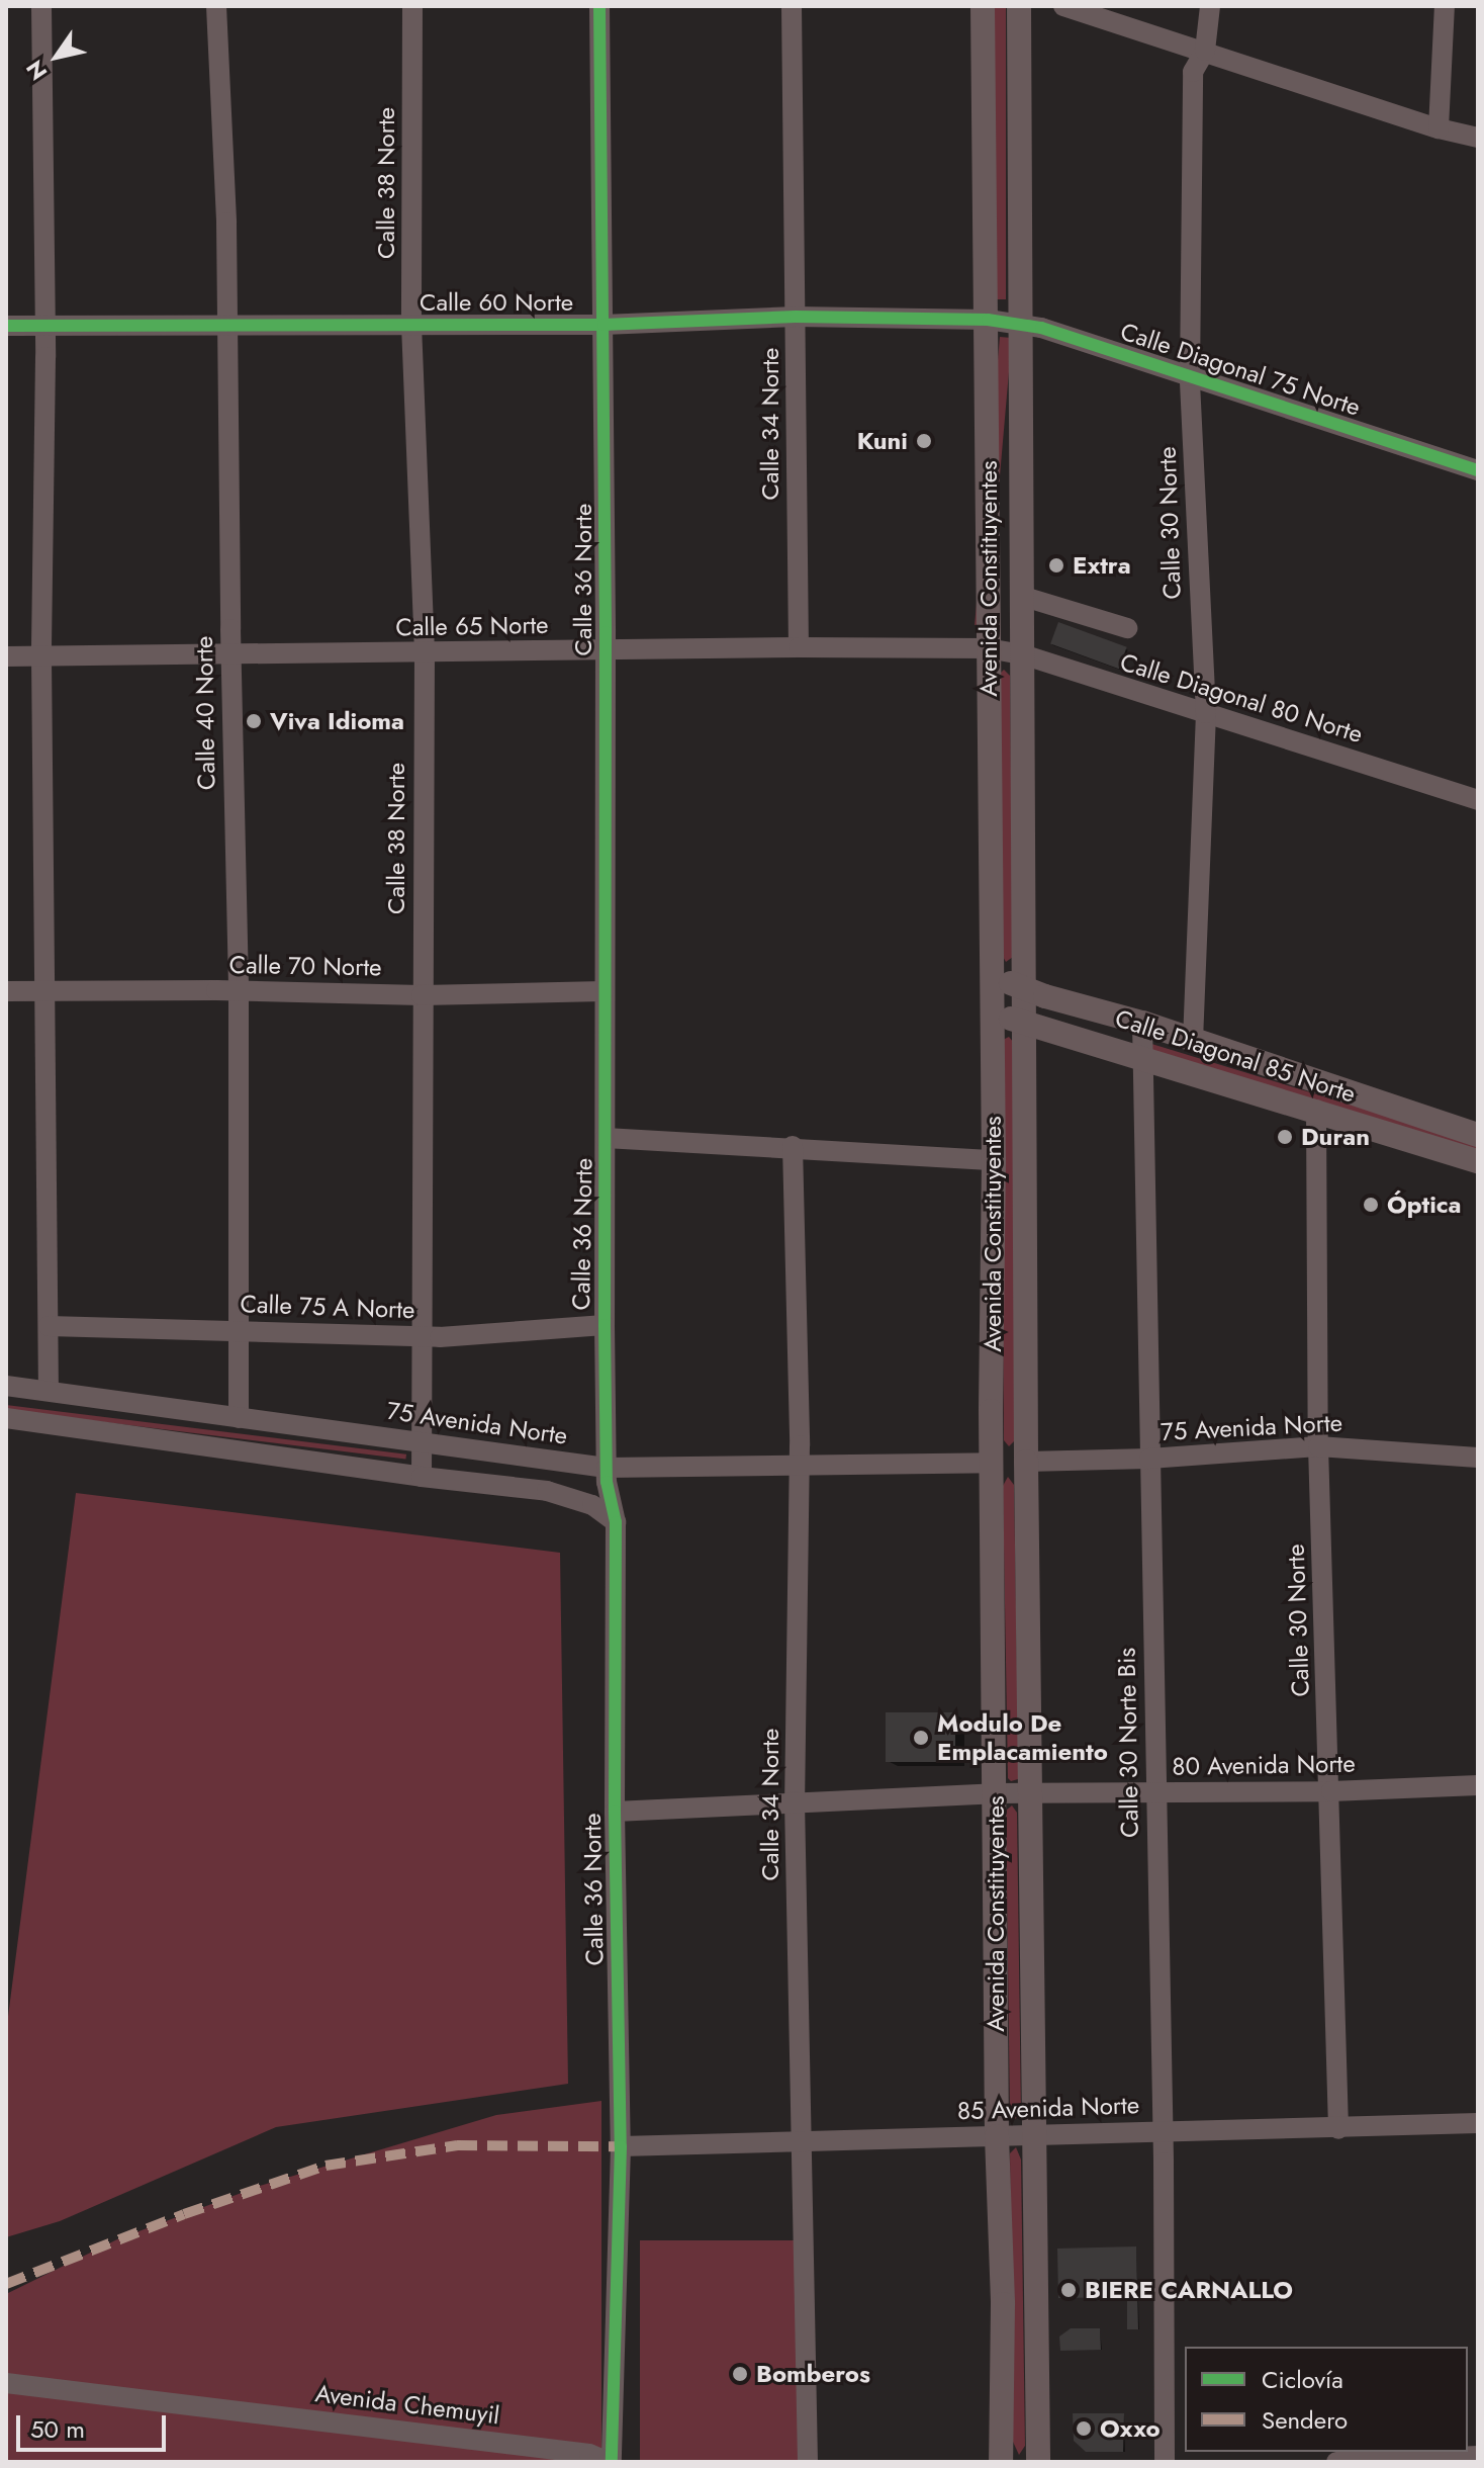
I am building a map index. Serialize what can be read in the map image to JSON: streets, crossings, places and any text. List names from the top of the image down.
{
  "streets": {
    "main road": ["Avenida Constituyentes", "Calle Diagonal 85 Norte"],
    "street": [
      "Calle 38 Norte",
      "Calle 60 Norte",
      "Calle Diagonal 75 Norte",
      "Calle 34 Norte",
      "Calle 30 Norte",
      "Calle 36 Norte",
      "Calle 65 Norte",
      "Calle Diagonal 80 Norte",
      "Calle 40 Norte",
      "Calle 70 Norte",
      "Calle 75 A Norte",
      "75 Avenida Norte",
      "Calle 30 Norte Bis",
      "80 Avenida Norte",
      "85 Avenida Norte",
      "Avenida Chemuyil"
    ]
  },
  "crossings": [
    ["Calle 38 Norte", "Calle 60 Norte"],
    ["Calle 38 Norte", "Calle 65 Norte"],
    ["Calle 38 Norte", "Calle 70 Norte"],
    ["Calle 38 Norte", "Calle 75 A Norte"],
    ["Calle 38 Norte", "75 Avenida Norte"],
    ["Calle 60 Norte", "Calle Diagonal 75 Norte"],
    ["Calle 60 Norte", "Calle 34 Norte"],
    ["Calle 60 Norte", "Avenida Constituyentes"],
    ["Calle 60 Norte", "Calle 36 Norte"],
    ["Calle 60 Norte", "Calle 40 Norte"],
    ["Calle Diagonal 75 Norte", "Calle 30 Norte"],
    ["Calle Diagonal 75 Norte", "Avenida Constituyentes"],
    ["Calle 34 Norte", "Calle 65 Norte"],
    ["Calle 34 Norte", "75 Avenida Norte"],
    ["Calle 34 Norte", "80 Avenida Norte"],
    ["Calle 34 Norte", "85 Avenida Norte"],
    ["Calle 30 Norte", "Calle Diagonal 80 Norte"],
    ["Calle 30 Norte", "Calle Diagonal 85 Norte"],
    ["Calle 30 Norte", "75 Avenida Norte"],
    ["Calle 30 Norte", "80 Avenida Norte"],
    ["Calle 30 Norte", "85 Avenida Norte"],
    ["Avenida Constituyentes", "Calle 65 Norte"],
    ["Avenida Constituyentes", "Calle Diagonal 80 Norte"],
    ["Avenida Constituyentes", "Calle Diagonal 85 Norte"],
    ["Avenida Constituyentes", "75 Avenida Norte"],
    ["Avenida Constituyentes", "80 Avenida Norte"],
    ["Avenida Constituyentes", "85 Avenida Norte"],
    ["Calle 36 Norte", "Calle 65 Norte"],
    ["Calle 36 Norte", "Calle 70 Norte"],
    ["Calle 36 Norte", "Calle 75 A Norte"],
    ["Calle 36 Norte", "75 Avenida Norte"],
    ["Calle 36 Norte", "80 Avenida Norte"],
    ["Calle 36 Norte", "85 Avenida Norte"],
    ["Calle 36 Norte", "Avenida Chemuyil"],
    ["Calle 65 Norte", "Calle Diagonal 80 Norte"],
    ["Calle 65 Norte", "Calle 40 Norte"],
    ["Calle 40 Norte", "Calle 70 Norte"],
    ["Calle 40 Norte", "Calle 75 A Norte"],
    ["Calle 40 Norte", "75 Avenida Norte"],
    ["Calle Diagonal 85 Norte", "Calle 30 Norte Bis"],
    ["75 Avenida Norte", "Calle 30 Norte Bis"],
    ["Calle 30 Norte Bis", "80 Avenida Norte"],
    ["Calle 30 Norte Bis", "85 Avenida Norte"]
  ],
  "places": [
    "Kuni",
    "Extra",
    "Viva Idioma",
    "Duran",
    "Óptica",
    "Modulo De Emplacamiento",
    "BIERE CARNALLO",
    "Bomberos",
    "Oxxo"
  ],
  "legend": ["Ciclovía", "Sendero"],
  "scale_bar": "50 m",
  "north": "bottom left"
}
